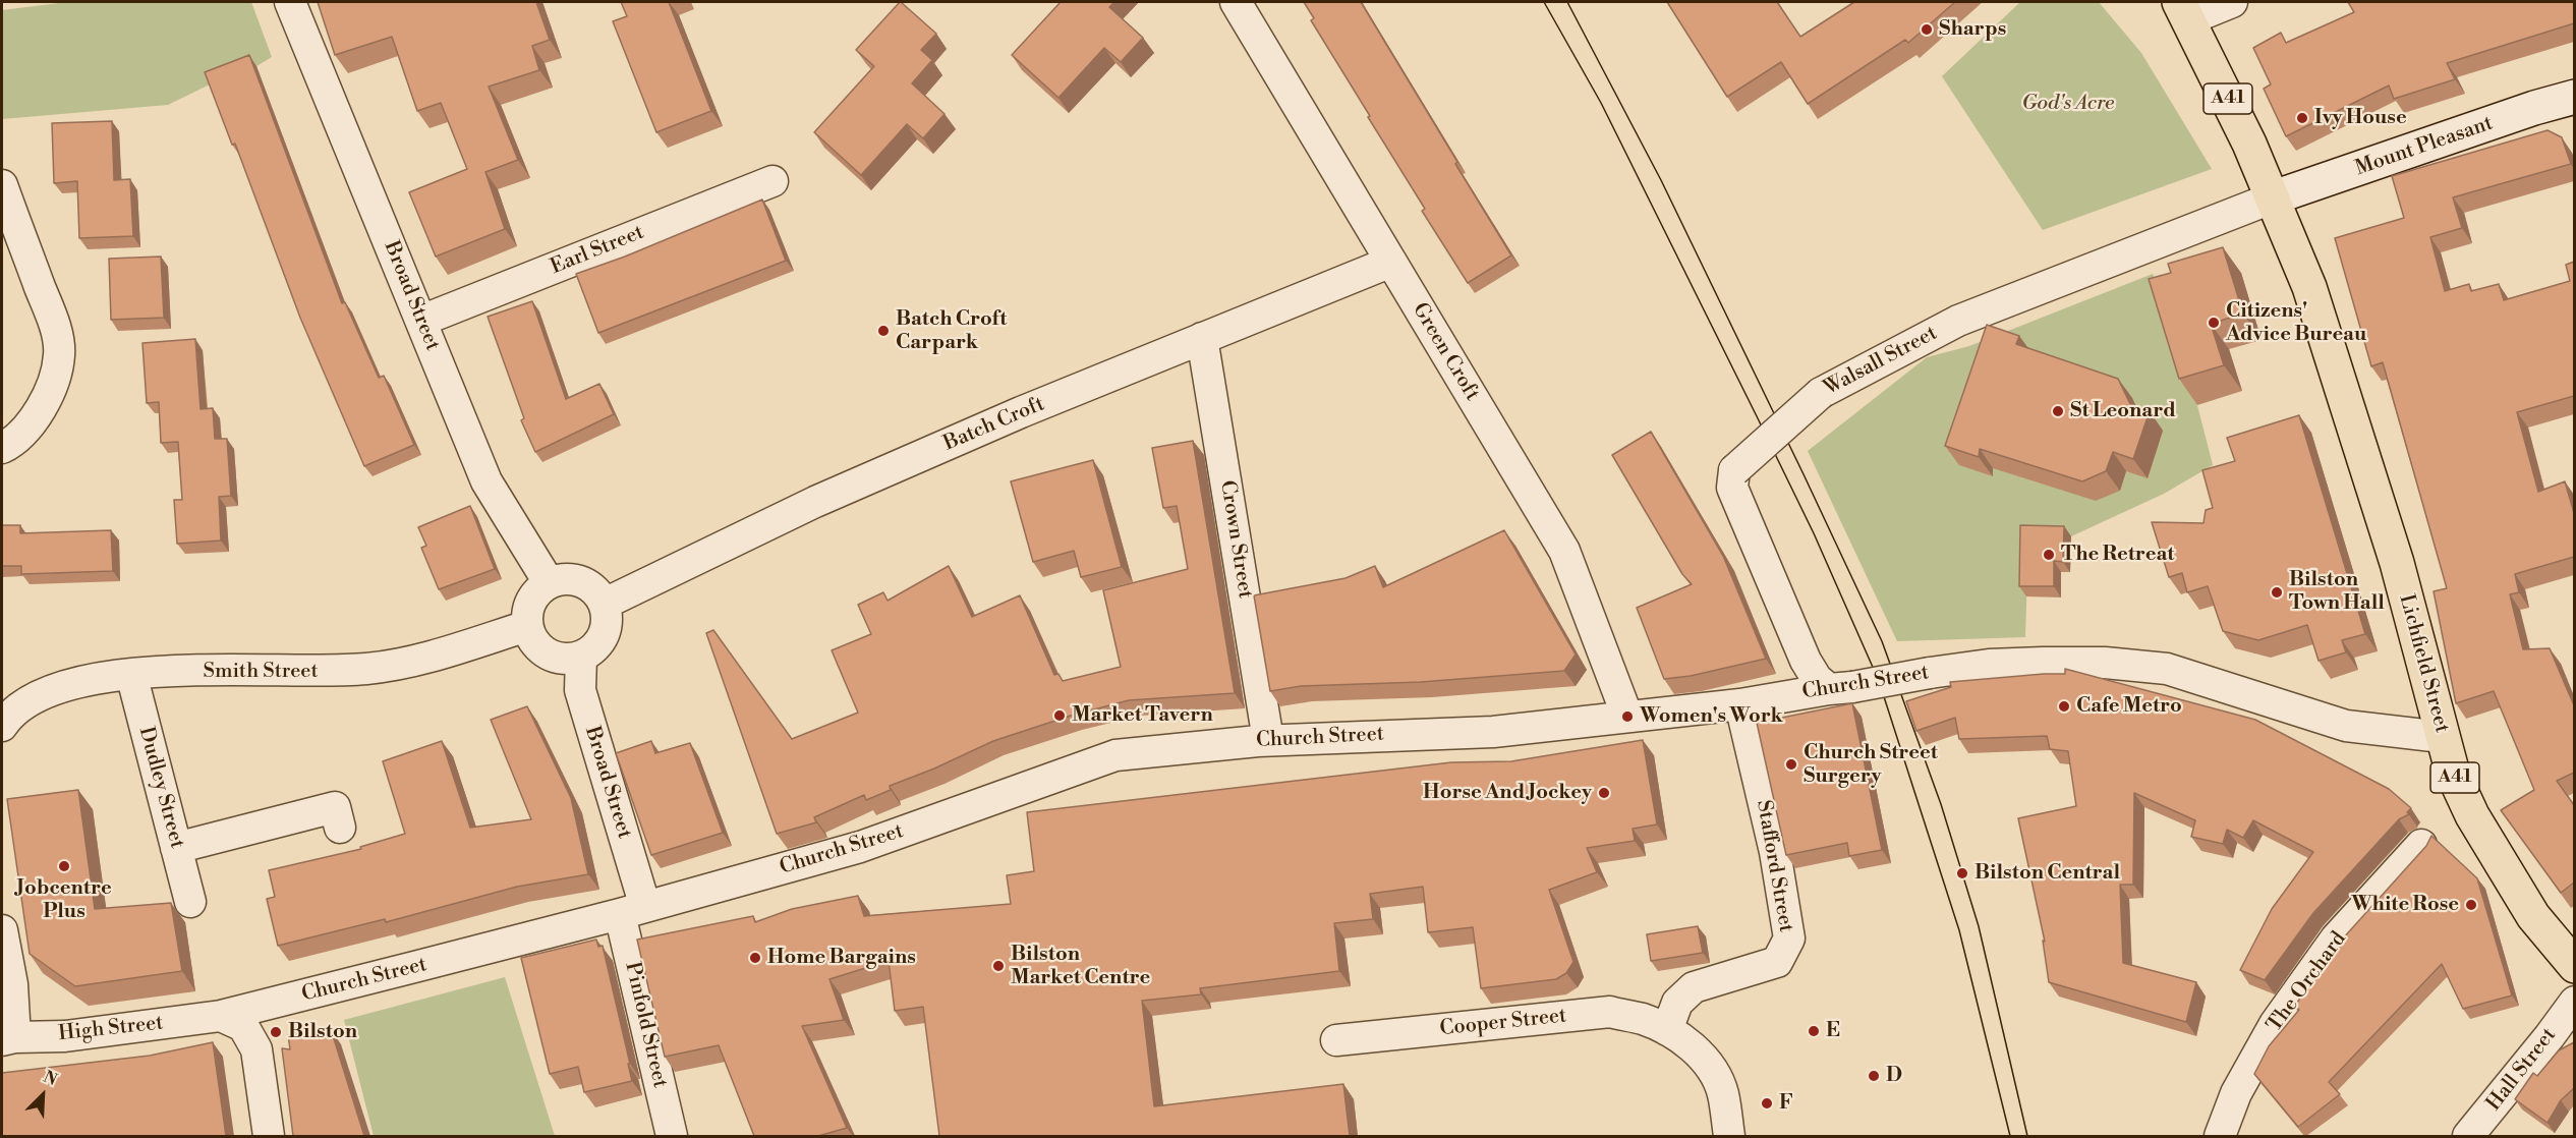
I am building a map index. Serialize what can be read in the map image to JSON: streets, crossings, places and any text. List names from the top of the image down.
{
  "streets": {
    "highway": ["A41", "Lichfield Street"],
    "main road": ["Mount Pleasant"],
    "street": [
      "Earl Street",
      "Broad Street",
      "Green Croft",
      "Walsall Street",
      "Batch Croft",
      "Crown Street",
      "Smith Street",
      "Church Street",
      "Dudley Street",
      "Stafford Street",
      "The Orchard",
      "Cooper Street",
      "Pinfold Street",
      "High Street",
      "Hall Street"
    ]
  },
  "crossings": [
    ["A41", "Mount Pleasant"],
    ["A41", "Walsall Street"],
    ["A41", "Lichfield Street"],
    ["Mount Pleasant", "Walsall Street"],
    ["Mount Pleasant", "Lichfield Street"],
    ["Earl Street", "Broad Street"],
    ["Broad Street", "Batch Croft"],
    ["Broad Street", "Smith Street"],
    ["Broad Street", "Church Street"],
    ["Broad Street", "Pinfold Street"],
    ["Green Croft", "Batch Croft"],
    ["Green Croft", "Church Street"],
    ["Walsall Street", "Lichfield Street"],
    ["Walsall Street", "Church Street"],
    ["Batch Croft", "Crown Street"],
    ["Batch Croft", "Smith Street"],
    ["Crown Street", "Church Street"],
    ["Lichfield Street", "Church Street"],
    ["Smith Street", "Dudley Street"],
    ["Church Street", "Stafford Street"],
    ["Church Street", "Pinfold Street"],
    ["Church Street", "High Street"],
    ["Stafford Street", "Cooper Street"]
  ],
  "parks": ["God's Acre"],
  "places": [
    "Sharps",
    "Ivy House",
    "Citizens' Advice Bureau",
    "Batch Croft Carpark",
    "St Leonard",
    "The Retreat",
    "Bilston Town Hall",
    "Cafe Metro",
    "Market Tavern",
    "Women's Work",
    "Church Street Surgery",
    "Horse And Jockey",
    "Jobcentre Plus",
    "Bilston Central",
    "White Rose",
    "Home Bargains",
    "Bilston Market Centre",
    "E",
    "Bilston",
    "D",
    "F"
  ],
  "north": "top right"
}
